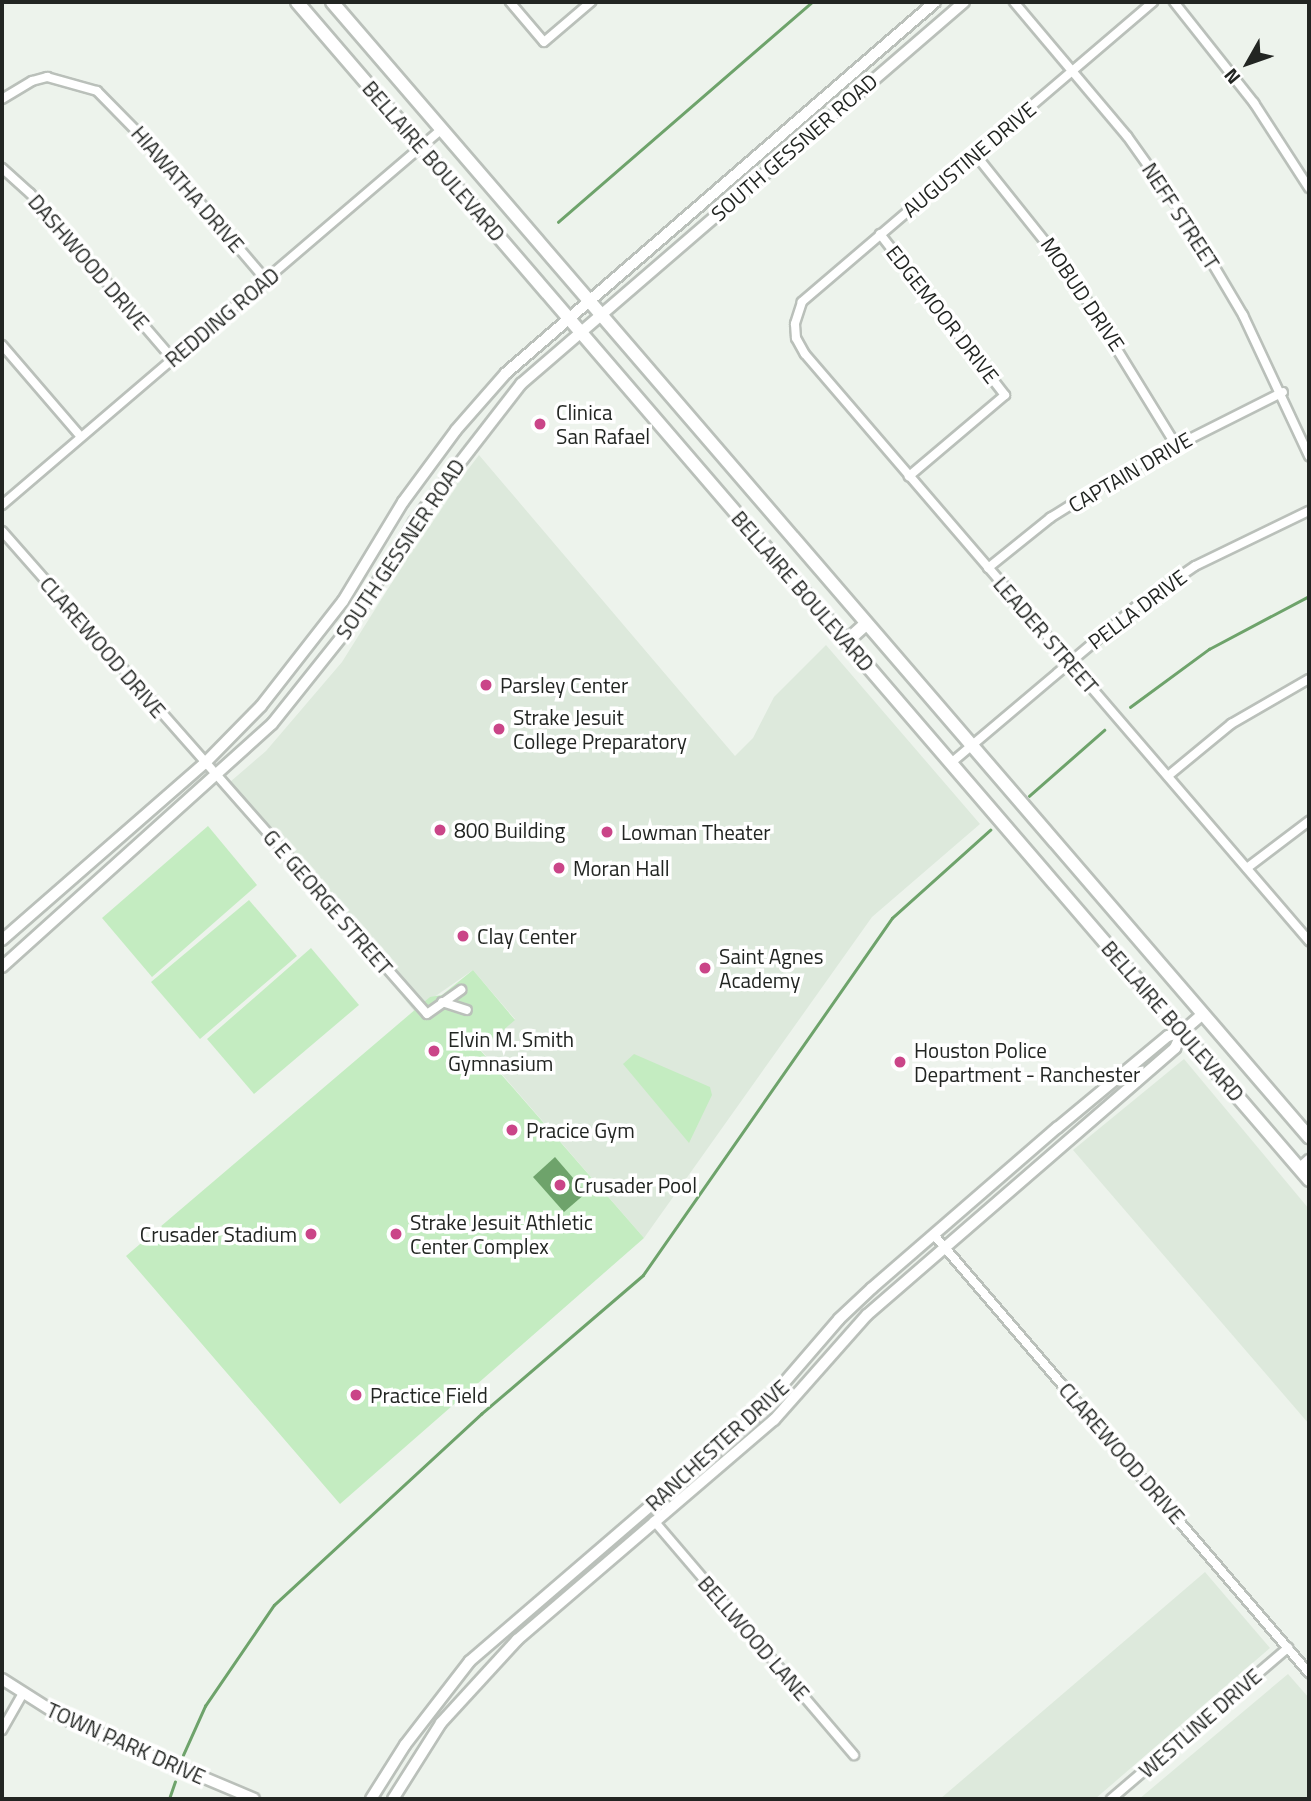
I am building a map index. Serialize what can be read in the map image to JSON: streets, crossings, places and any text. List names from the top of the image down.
{
  "streets": {
    "main road": ["SOUTH GESSNER ROAD", "BELLAIRE BOULEVARD"],
    "street": [
      "AUGUSTINE DRIVE",
      "HIAWATHA DRIVE",
      "NEFF STREET",
      "DASHWOOD DRIVE",
      "MOBUD DRIVE",
      "EDGEMOOR DRIVE",
      "REDDING ROAD",
      "CAPTAIN DRIVE",
      "PELLA DRIVE",
      "LEADER STREET",
      "CLAREWOOD DRIVE",
      "G E GEORGE STREET",
      "RANCHESTER DRIVE",
      "BELLWOOD LANE",
      "WESTLINE DRIVE",
      "TOWN PARK DRIVE"
    ]
  },
  "crossings": [
    ["SOUTH GESSNER ROAD", "BELLAIRE BOULEVARD"],
    ["SOUTH GESSNER ROAD", "CLAREWOOD DRIVE"],
    ["SOUTH GESSNER ROAD", "G E GEORGE STREET"],
    ["AUGUSTINE DRIVE", "NEFF STREET"],
    ["AUGUSTINE DRIVE", "MOBUD DRIVE"],
    ["AUGUSTINE DRIVE", "EDGEMOOR DRIVE"],
    ["AUGUSTINE DRIVE", "LEADER STREET"],
    ["BELLAIRE BOULEVARD", "REDDING ROAD"],
    ["BELLAIRE BOULEVARD", "PELLA DRIVE"],
    ["BELLAIRE BOULEVARD", "RANCHESTER DRIVE"],
    ["HIAWATHA DRIVE", "REDDING ROAD"],
    ["NEFF STREET", "CAPTAIN DRIVE"],
    ["DASHWOOD DRIVE", "REDDING ROAD"],
    ["MOBUD DRIVE", "CAPTAIN DRIVE"],
    ["EDGEMOOR DRIVE", "LEADER STREET"],
    ["CAPTAIN DRIVE", "LEADER STREET"],
    ["PELLA DRIVE", "LEADER STREET"],
    ["CLAREWOOD DRIVE", "G E GEORGE STREET"],
    ["CLAREWOOD DRIVE", "RANCHESTER DRIVE"],
    ["CLAREWOOD DRIVE", "WESTLINE DRIVE"],
    ["RANCHESTER DRIVE", "BELLWOOD LANE"]
  ],
  "places": [
    "Clinica San Rafael",
    "Parsley Center",
    "Strake Jesuit College Preparatory",
    "800 Building",
    "Lowman Theater",
    "Moran Hall",
    "Clay Center",
    "Saint Agnes Academy",
    "Elvin M. Smith Gymnasium",
    "Houston Police Department - Ranchester",
    "Pracice Gym",
    "Crusader Pool",
    "Crusader Stadium",
    "Strake Jesuit Athletic Center Complex",
    "Practice Field"
  ],
  "north": "bottom left"
}
